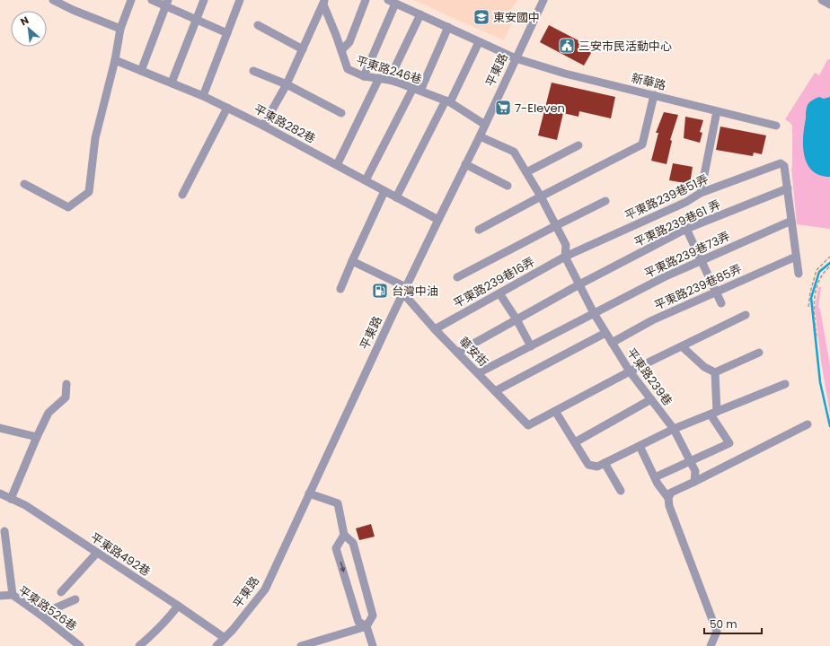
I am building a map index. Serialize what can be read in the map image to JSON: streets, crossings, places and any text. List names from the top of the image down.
{
  "streets": {
    "street": [
      "平東路246巷",
      "平東路",
      "新華路",
      "平東路282巷",
      "平東路239巷51弄",
      "平東路239巷61 弄",
      "平東路239巷73弄",
      "平東路239巷16弄",
      "平東路239巷85弄",
      "華安街",
      "平東路239巷",
      "平東路492巷",
      "平東路526巷"
    ]
  },
  "crossings": [
    ["平東路246巷", "平東路"],
    ["平東路", "新華路"],
    ["平東路", "平東路282巷"],
    ["平東路", "華安街"],
    ["平東路", "平東路239巷"],
    ["平東路", "平東路492巷"],
    ["平東路239巷51弄", "平東路239巷61 弄"],
    ["平東路239巷51弄", "平東路239巷16弄"],
    ["平東路239巷51弄", "平東路239巷"],
    ["平東路239巷61 弄", "華安街"],
    ["平東路239巷61 弄", "平東路239巷"],
    ["平東路239巷73弄", "華安街"],
    ["平東路239巷73弄", "平東路239巷"],
    ["平東路239巷16弄", "華安街"],
    ["平東路239巷16弄", "平東路239巷"],
    ["平東路239巷85弄", "平東路239巷"]
  ],
  "places": {
    "school or university": ["東安國中"],
    "public building": ["三安市民活動中心"],
    "supermarket": ["7-Eleven"],
    "fuel station": ["台灣中油"]
  },
  "scale_bar": "50 m",
  "north": "top left"
}
